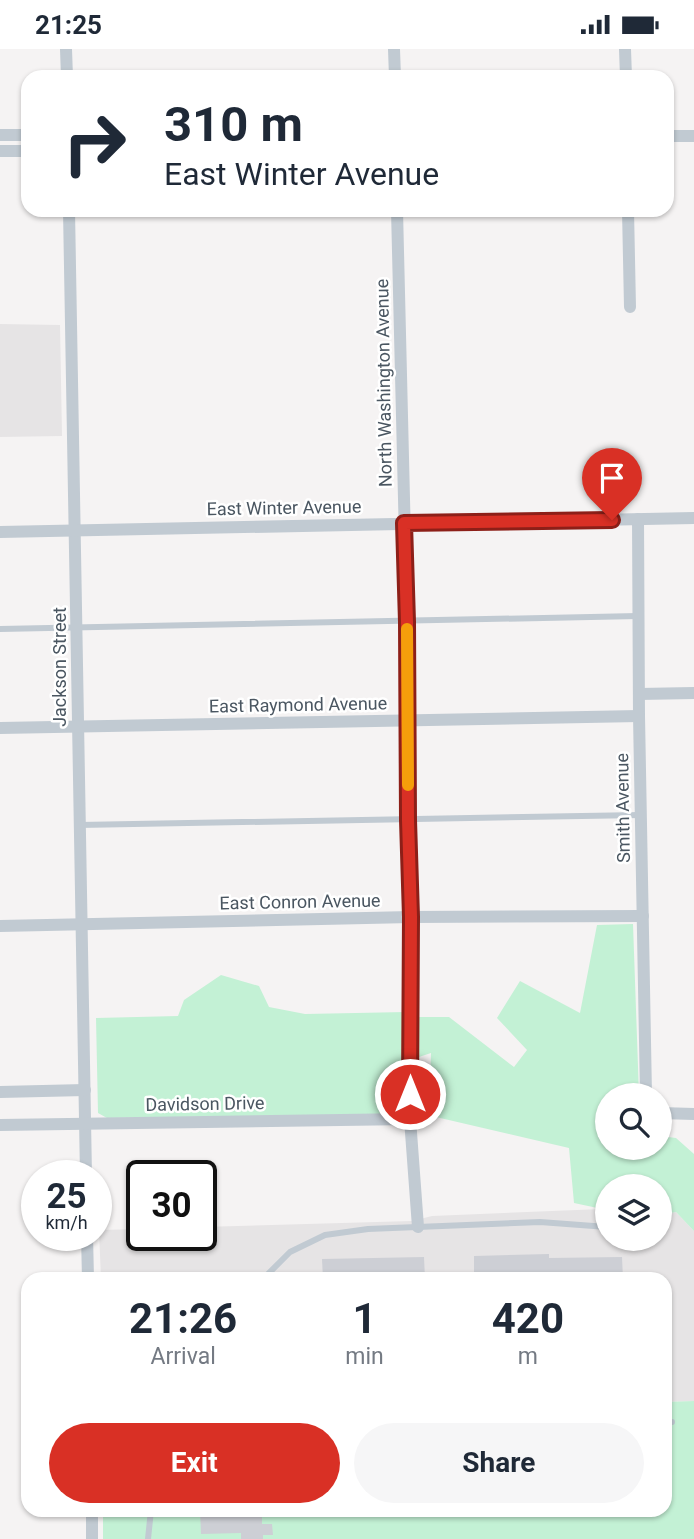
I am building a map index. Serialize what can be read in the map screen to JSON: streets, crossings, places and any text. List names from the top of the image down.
{
  "streets": {
    "street": [
      "North Washington Avenue",
      "East Winter Avenue",
      "Jackson Street",
      "East Raymond Avenue",
      "Smith Avenue",
      "East Conron Avenue",
      "Davidson Drive"
    ]
  },
  "crossings": [
    ["North Washington Avenue", "East Winter Avenue"],
    ["North Washington Avenue", "East Raymond Avenue"],
    ["North Washington Avenue", "East Conron Avenue"],
    ["North Washington Avenue", "Davidson Drive"],
    ["East Winter Avenue", "Jackson Street"],
    ["East Winter Avenue", "Smith Avenue"],
    ["Jackson Street", "East Raymond Avenue"],
    ["Jackson Street", "East Conron Avenue"],
    ["Jackson Street", "Davidson Drive"],
    ["East Raymond Avenue", "Smith Avenue"],
    ["Smith Avenue", "East Conron Avenue"]
  ],
  "page": {
    "status": "21:25",
    "turn": ["310 m", "East Winter Avenue"],
    "speed": "25 km/h",
    "limit": "30",
    "eta": [
      "21:26",
      "Arrival",
      "1",
      "min",
      "420",
      "m"
    ],
    "buttons": ["Exit", "Share"]
  }
}
